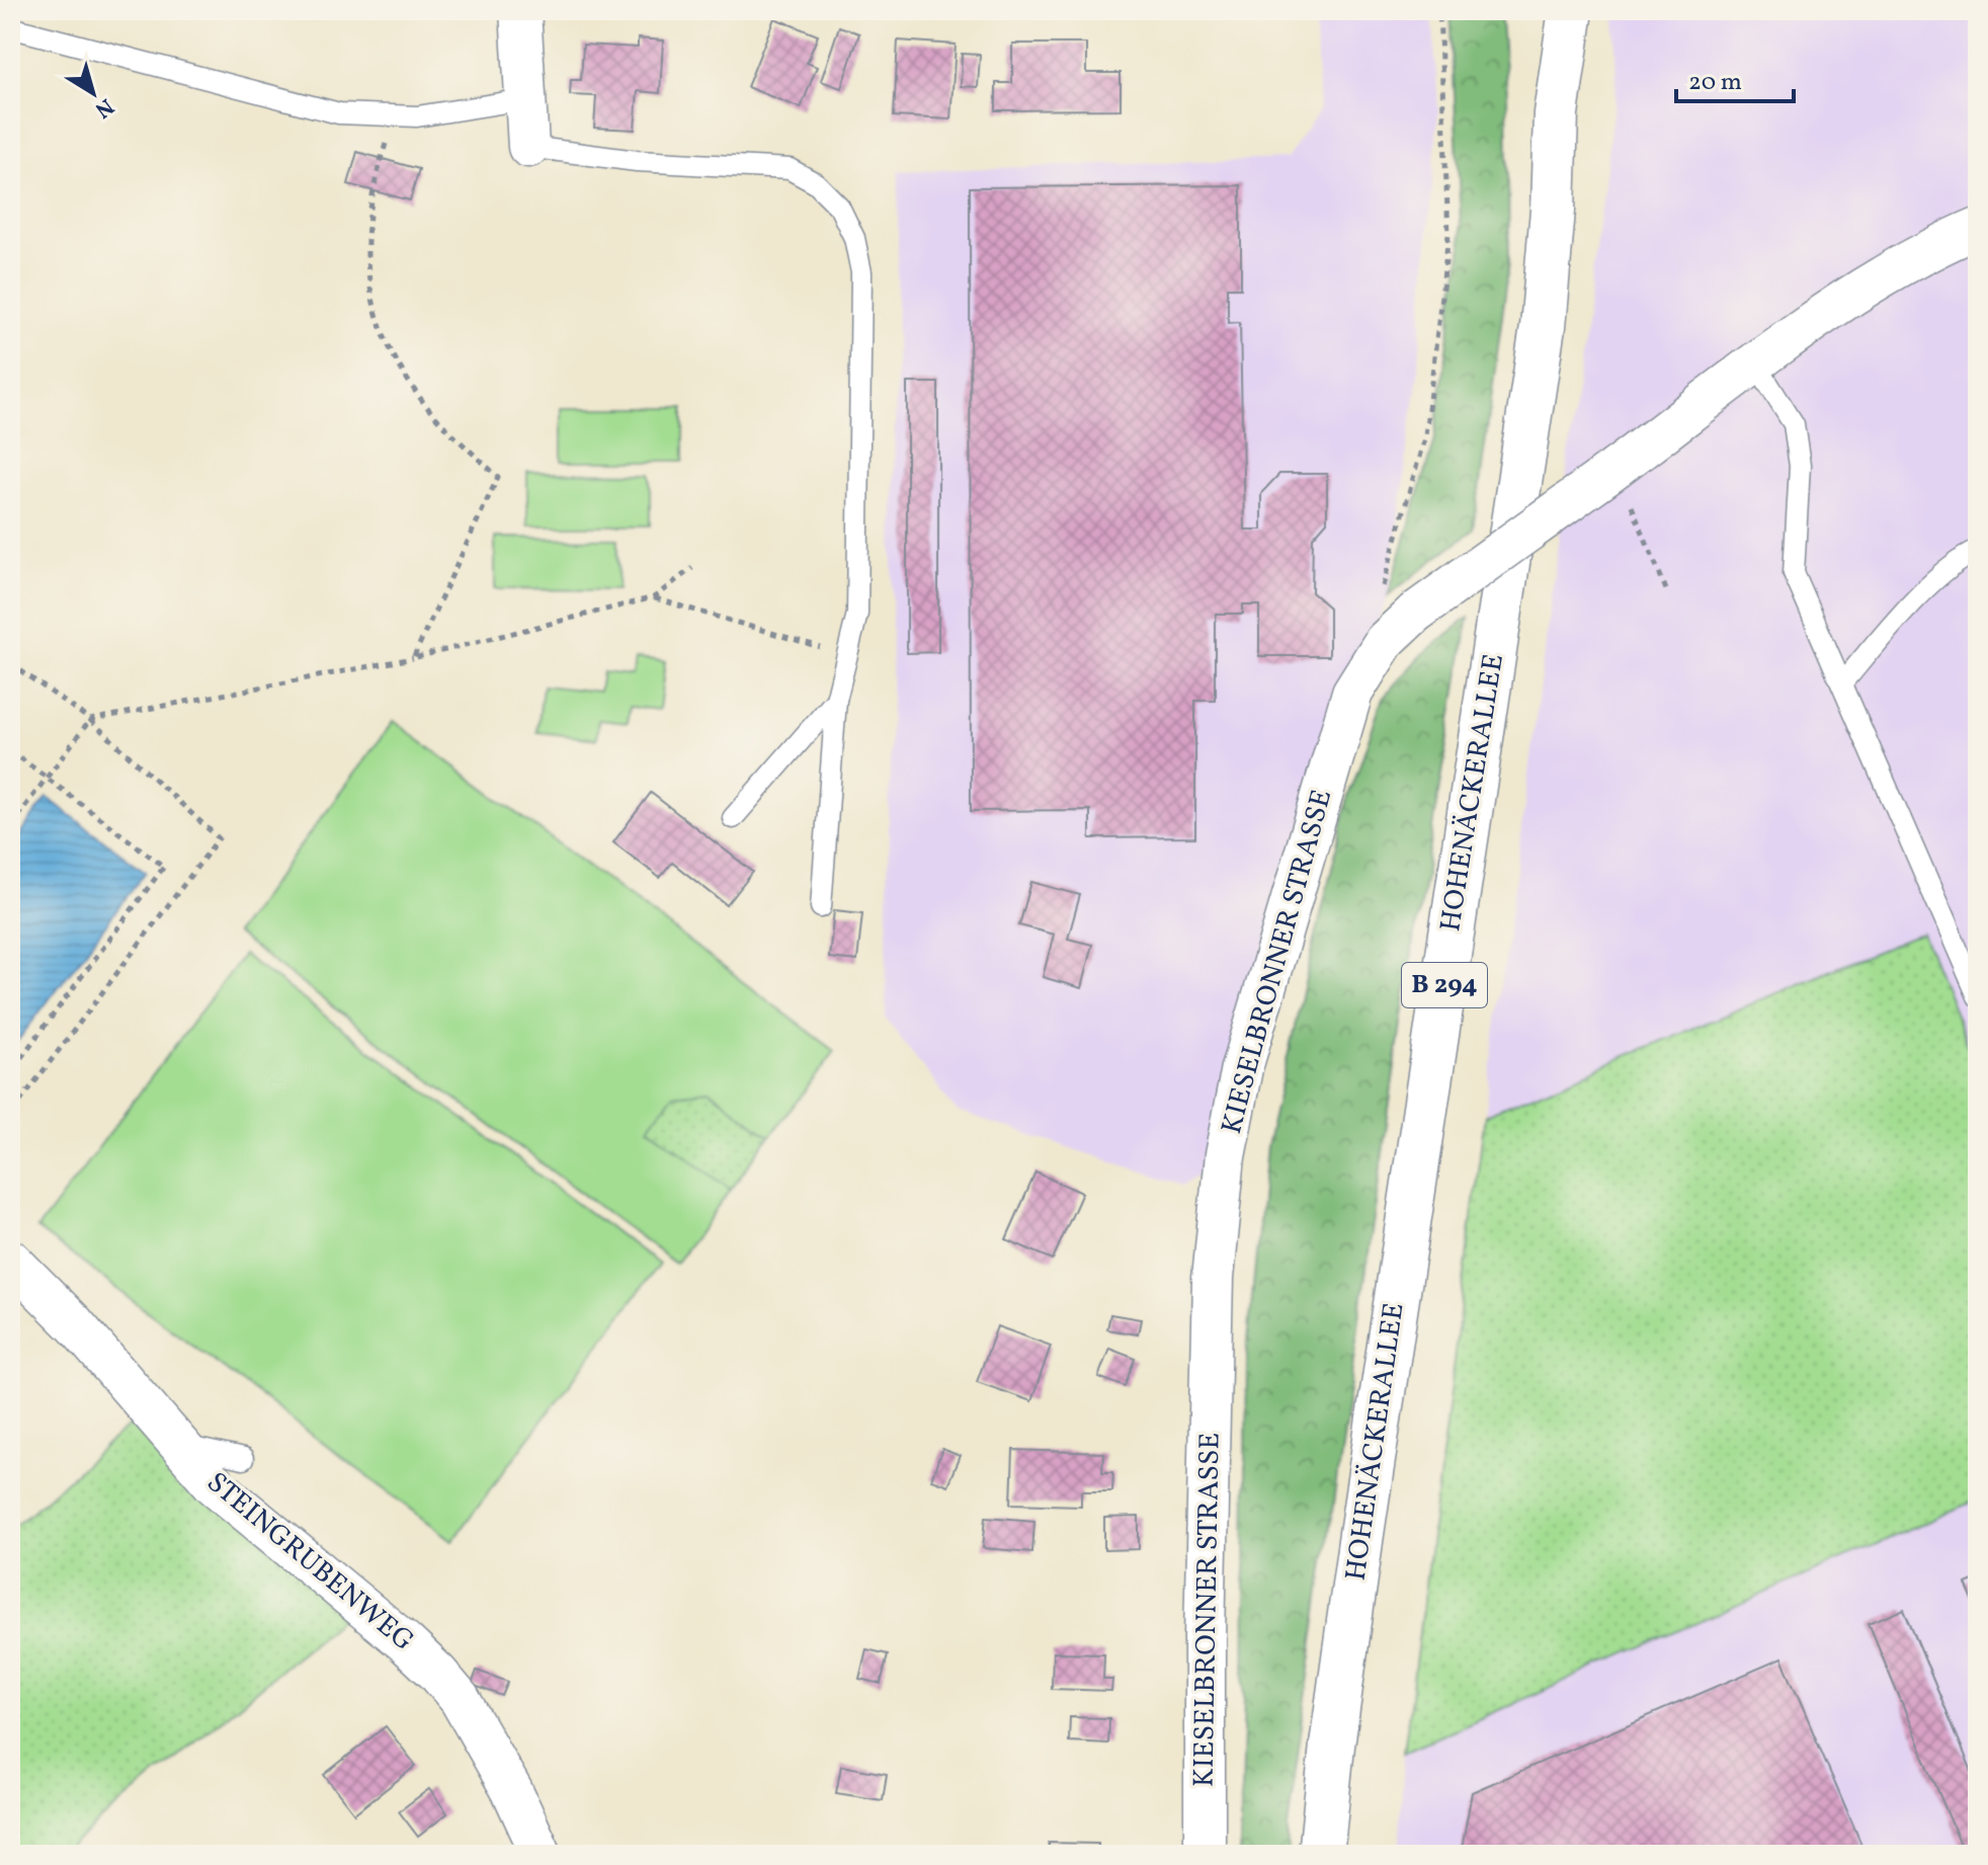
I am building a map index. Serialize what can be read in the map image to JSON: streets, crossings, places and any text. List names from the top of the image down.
{
  "streets": {
    "main road": ["HOHENÄCKERALLEE", "B 294"],
    "street": ["KIESELBRONNER STRASSE", "STEINGRUBENWEG"]
  },
  "scale_bar": "20 m",
  "north": "bottom right"
}
